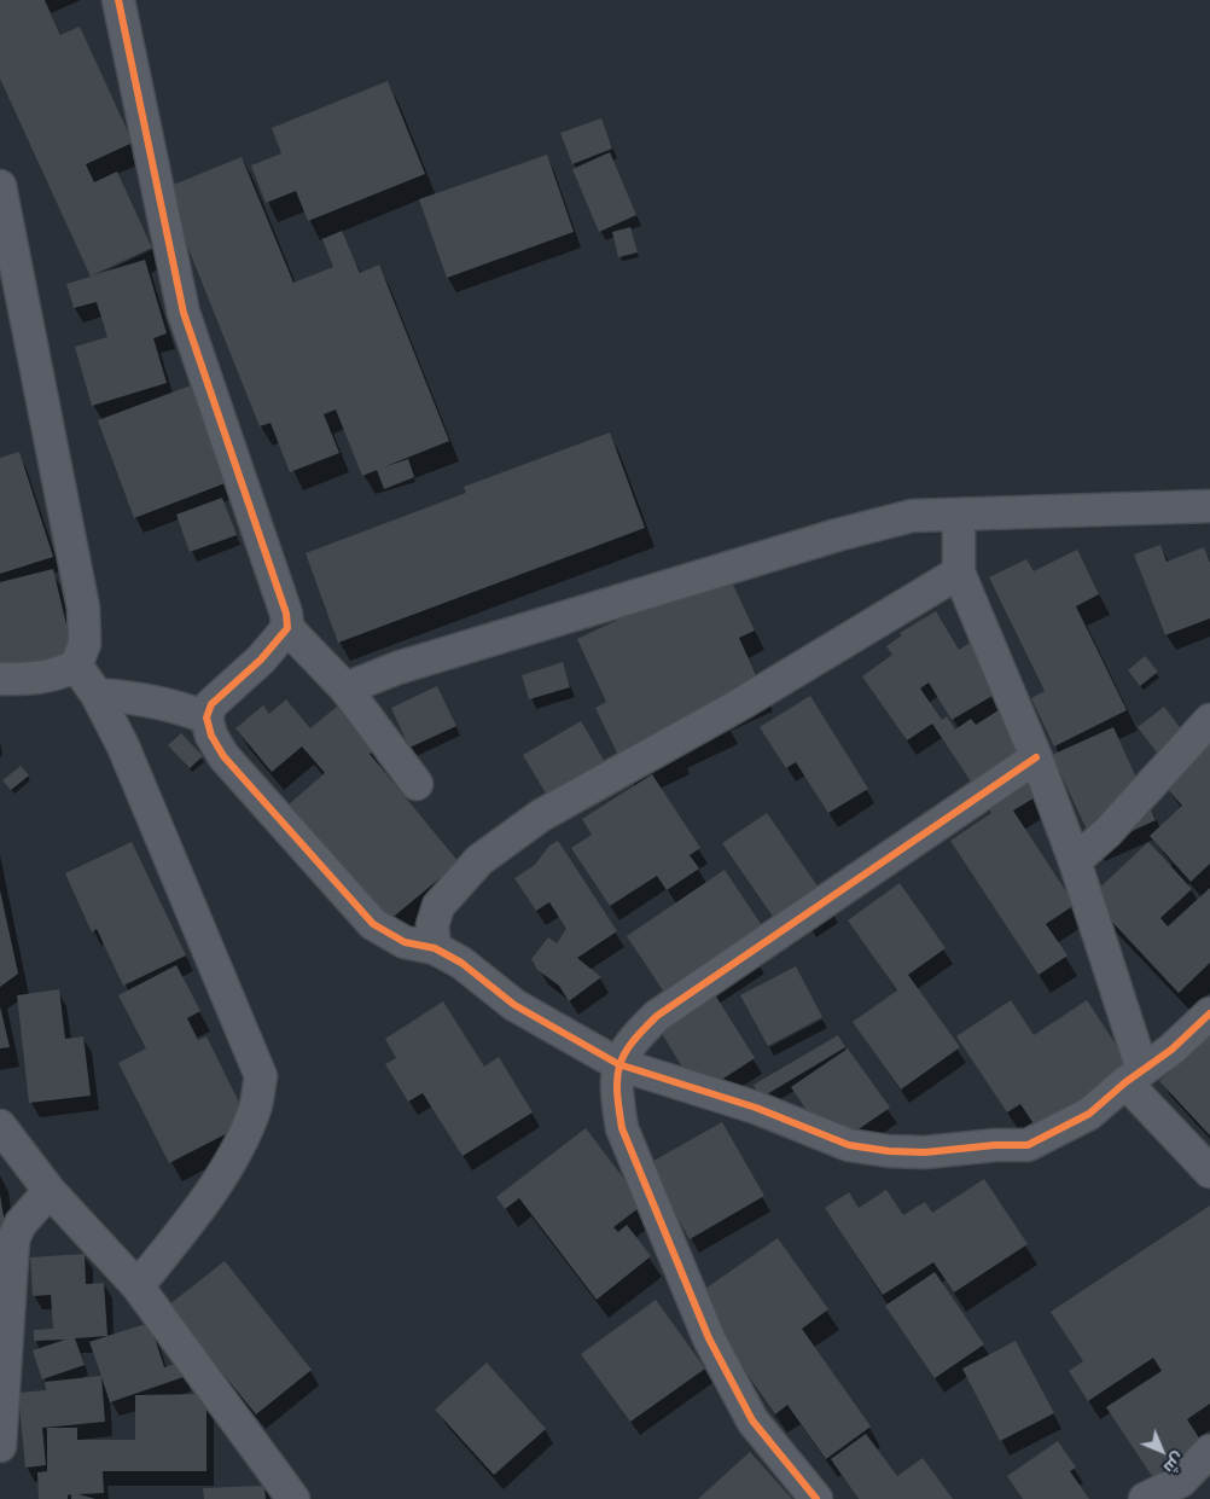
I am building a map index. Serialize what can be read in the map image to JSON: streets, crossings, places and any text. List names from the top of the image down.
{
  "north": "bottom right"
}
